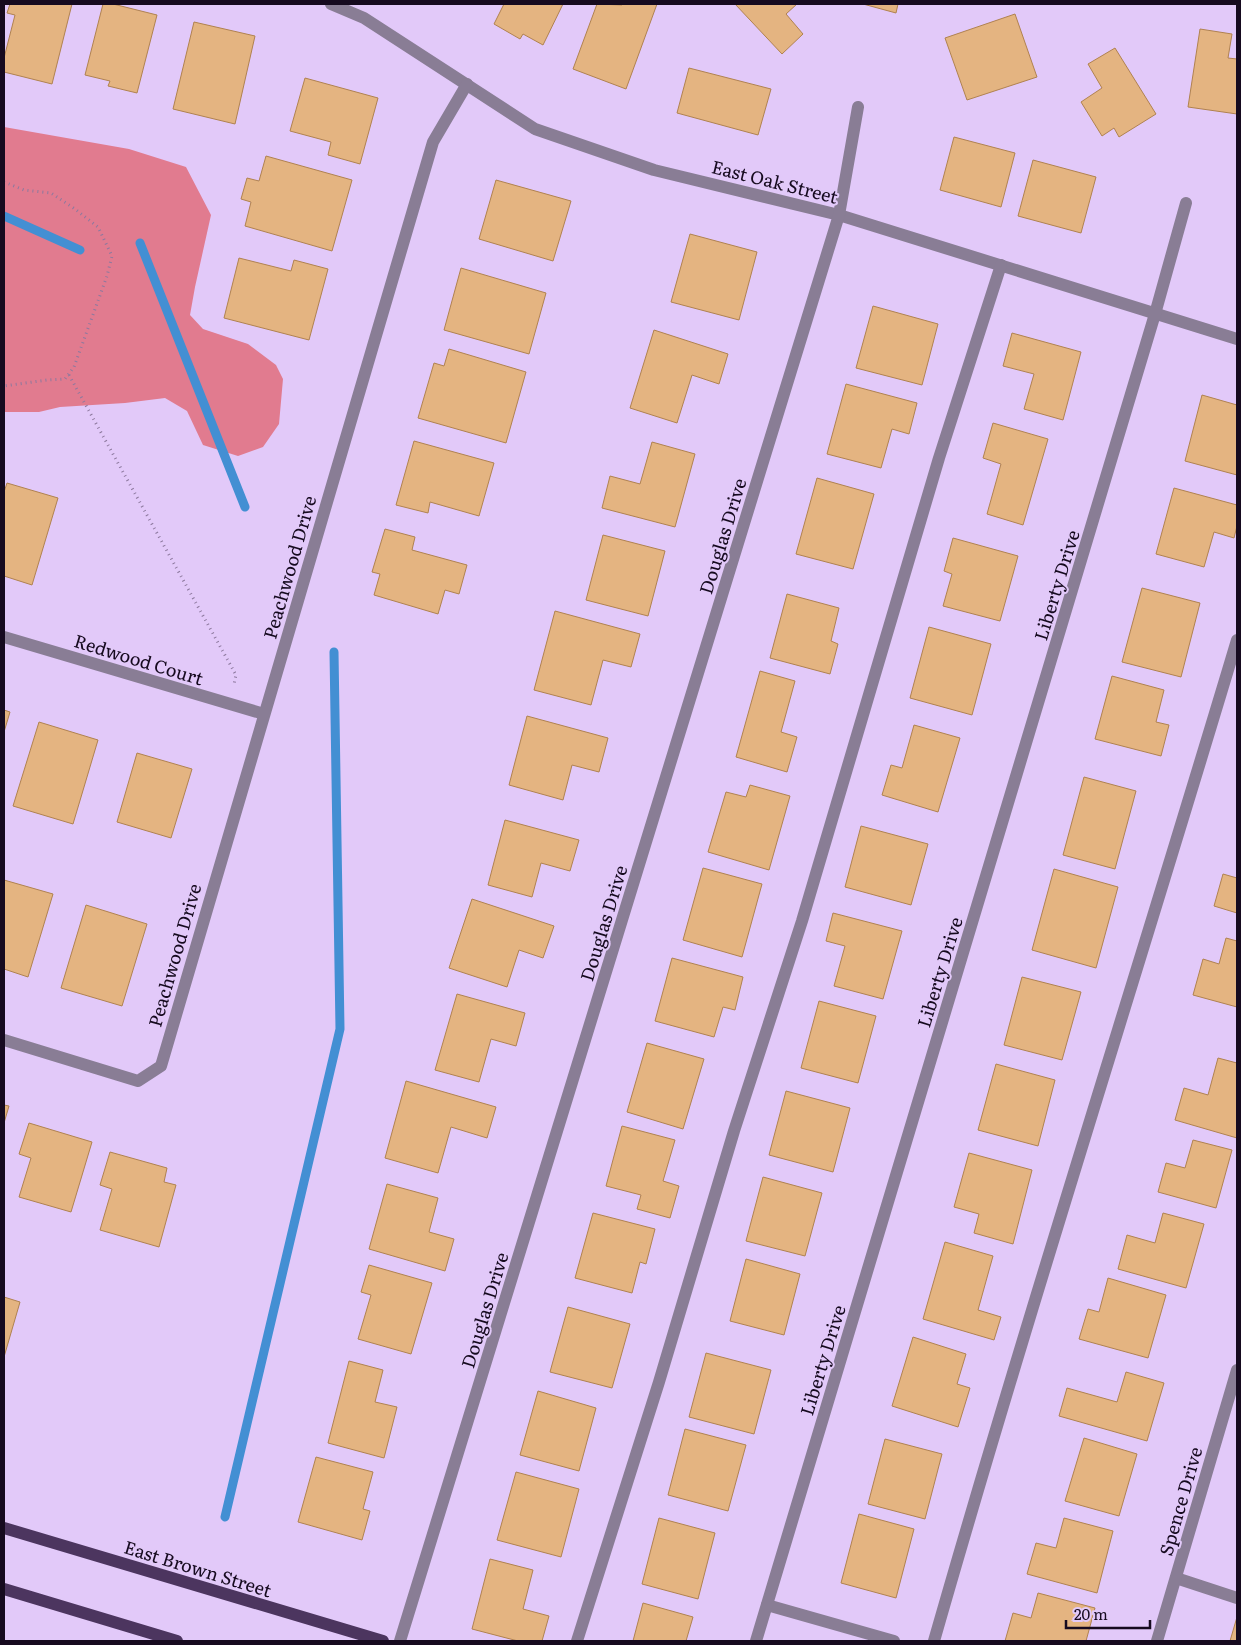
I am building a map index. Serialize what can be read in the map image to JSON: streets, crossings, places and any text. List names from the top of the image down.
{
  "streets": {
    "main road": ["East Brown Street"],
    "street": [
      "East Oak Street",
      "Douglas Drive",
      "Peachwood Drive",
      "Liberty Drive",
      "Redwood Court",
      "Spence Drive"
    ]
  },
  "crossings": [
    ["East Oak Street", "Douglas Drive"],
    ["East Oak Street", "Peachwood Drive"],
    ["East Oak Street", "Liberty Drive"],
    ["Peachwood Drive", "Redwood Court"]
  ],
  "scale_bar": "20 m"
}
